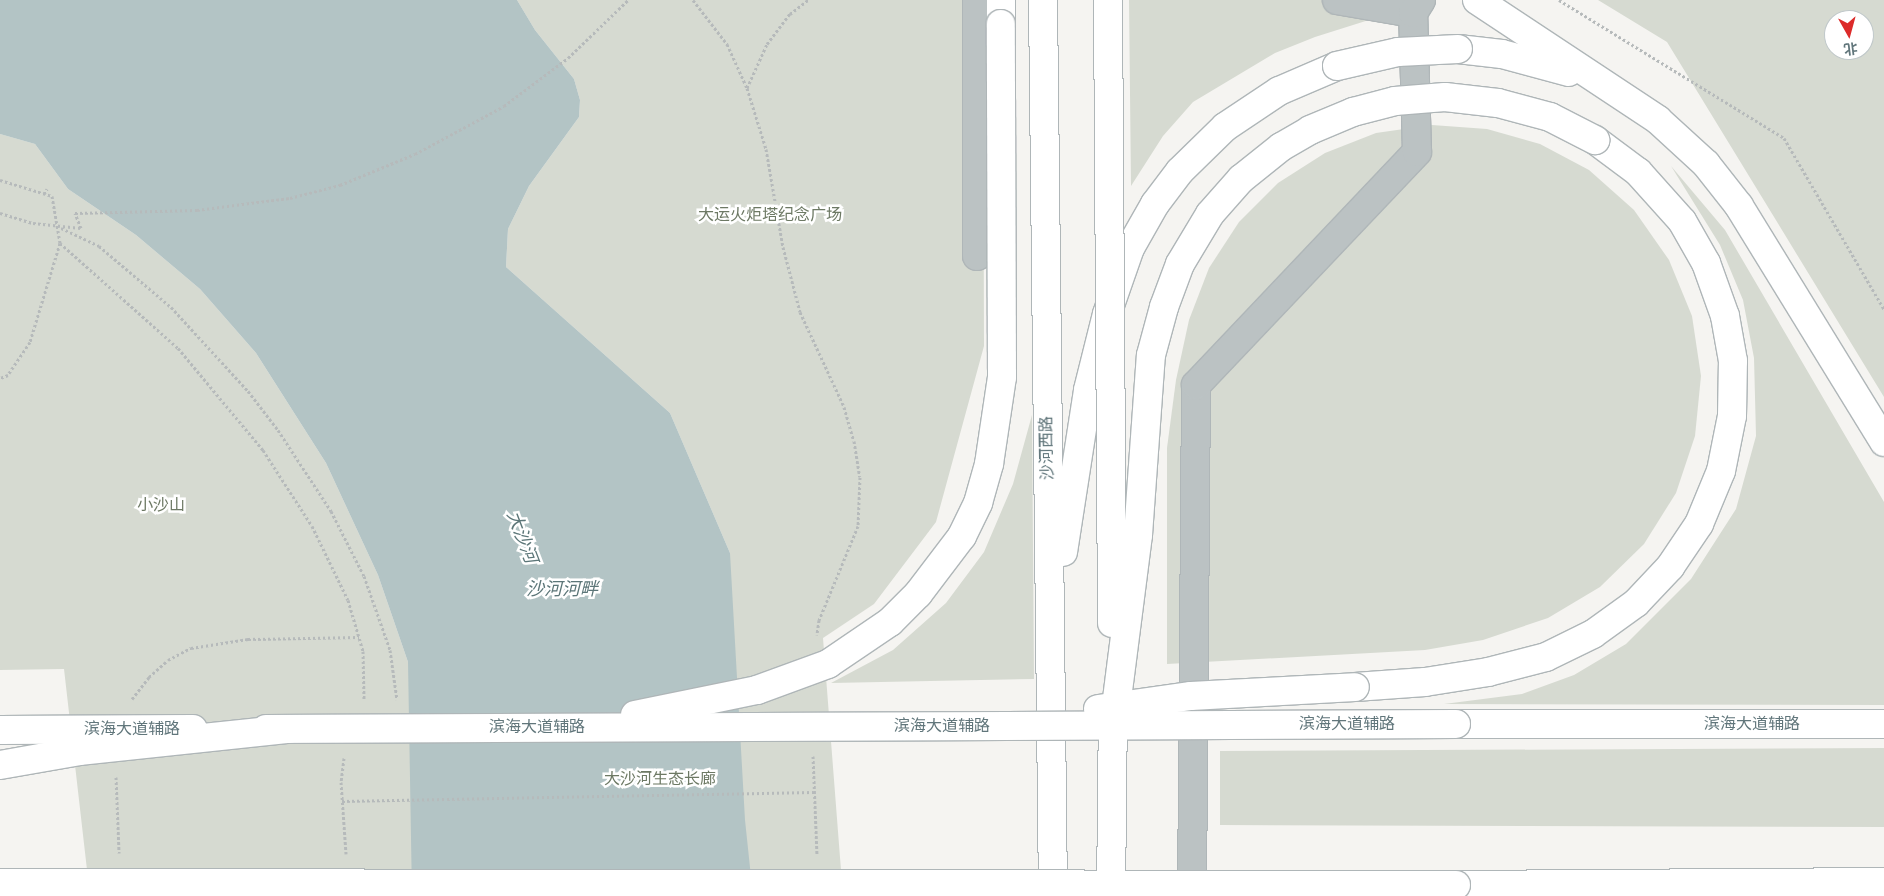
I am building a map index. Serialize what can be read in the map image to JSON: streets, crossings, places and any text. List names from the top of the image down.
{
  "streets": {
    "main road": ["沙河西路", "滨海大道辅路"]
  },
  "water": ["大沙河", "沙河河畔"],
  "parks": ["大运火炬塔纪念广场", "小沙山", "大沙河生态长廊"],
  "north": "bottom"
}
